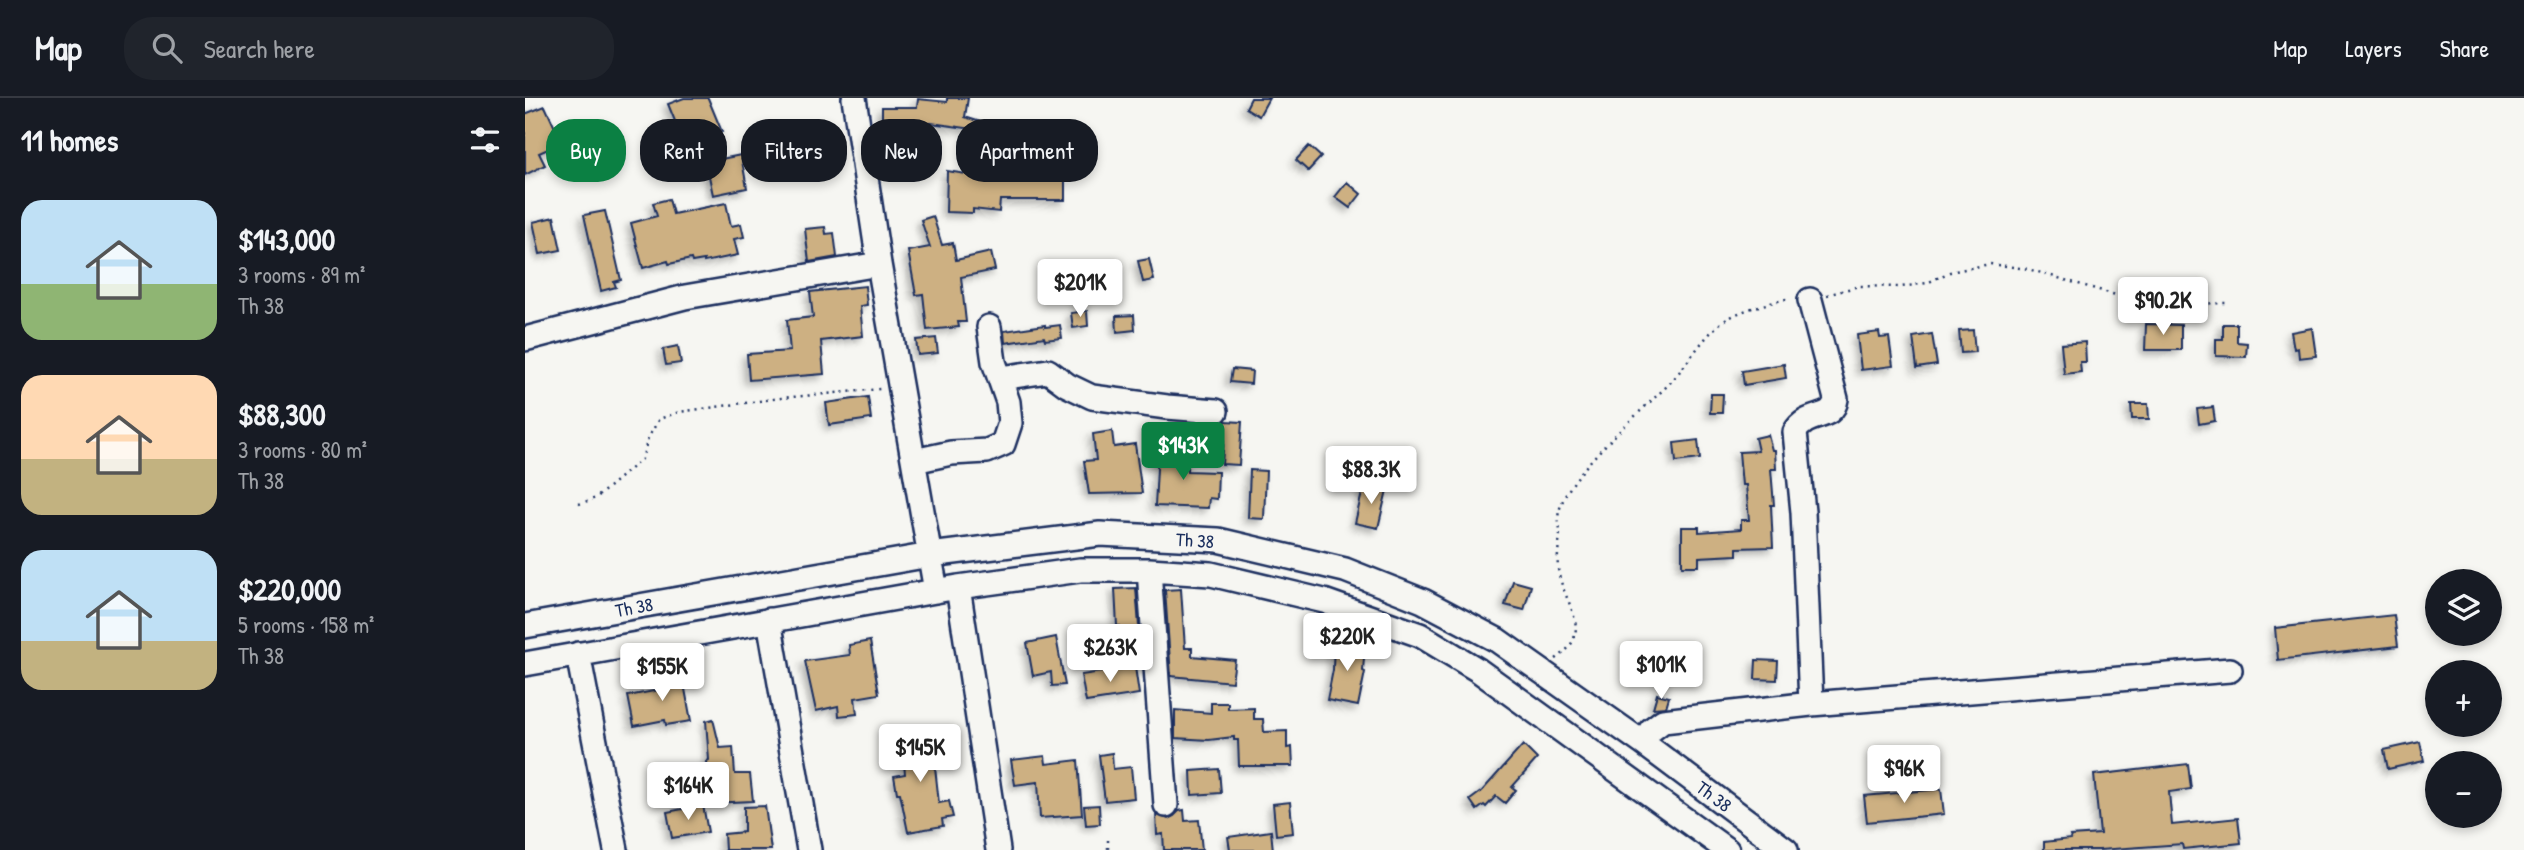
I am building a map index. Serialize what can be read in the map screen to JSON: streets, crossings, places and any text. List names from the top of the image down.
{
  "streets": {
    "street": ["Th 38"]
  },
  "page": {
    "header": "Map",
    "search": "Search here",
    "nav": ["Map", "Layers", "Share"],
    "heading": "11 homes",
    "chip": [
      "Buy",
      "Rent",
      "Filters",
      "New",
      "Apartment"
    ],
    "list": [
      {
        "name": "$143,000",
        "note": "3 rooms · 89 m² · Th 38"
      },
      {
        "name": "$88,300",
        "note": "3 rooms · 80 m² · Th 38"
      },
      {
        "name": "$220,000",
        "note": "5 rooms · 158 m² · Th 38"
      }
    ],
    "price": [
      "$201K",
      "$90.2K",
      "$143K",
      "$88.3K",
      "$220K",
      "$263K",
      "$101K",
      "$155K",
      "$145K",
      "$96K",
      "$164K"
    ],
    "map_buttons": ["+", "−"]
  }
}
